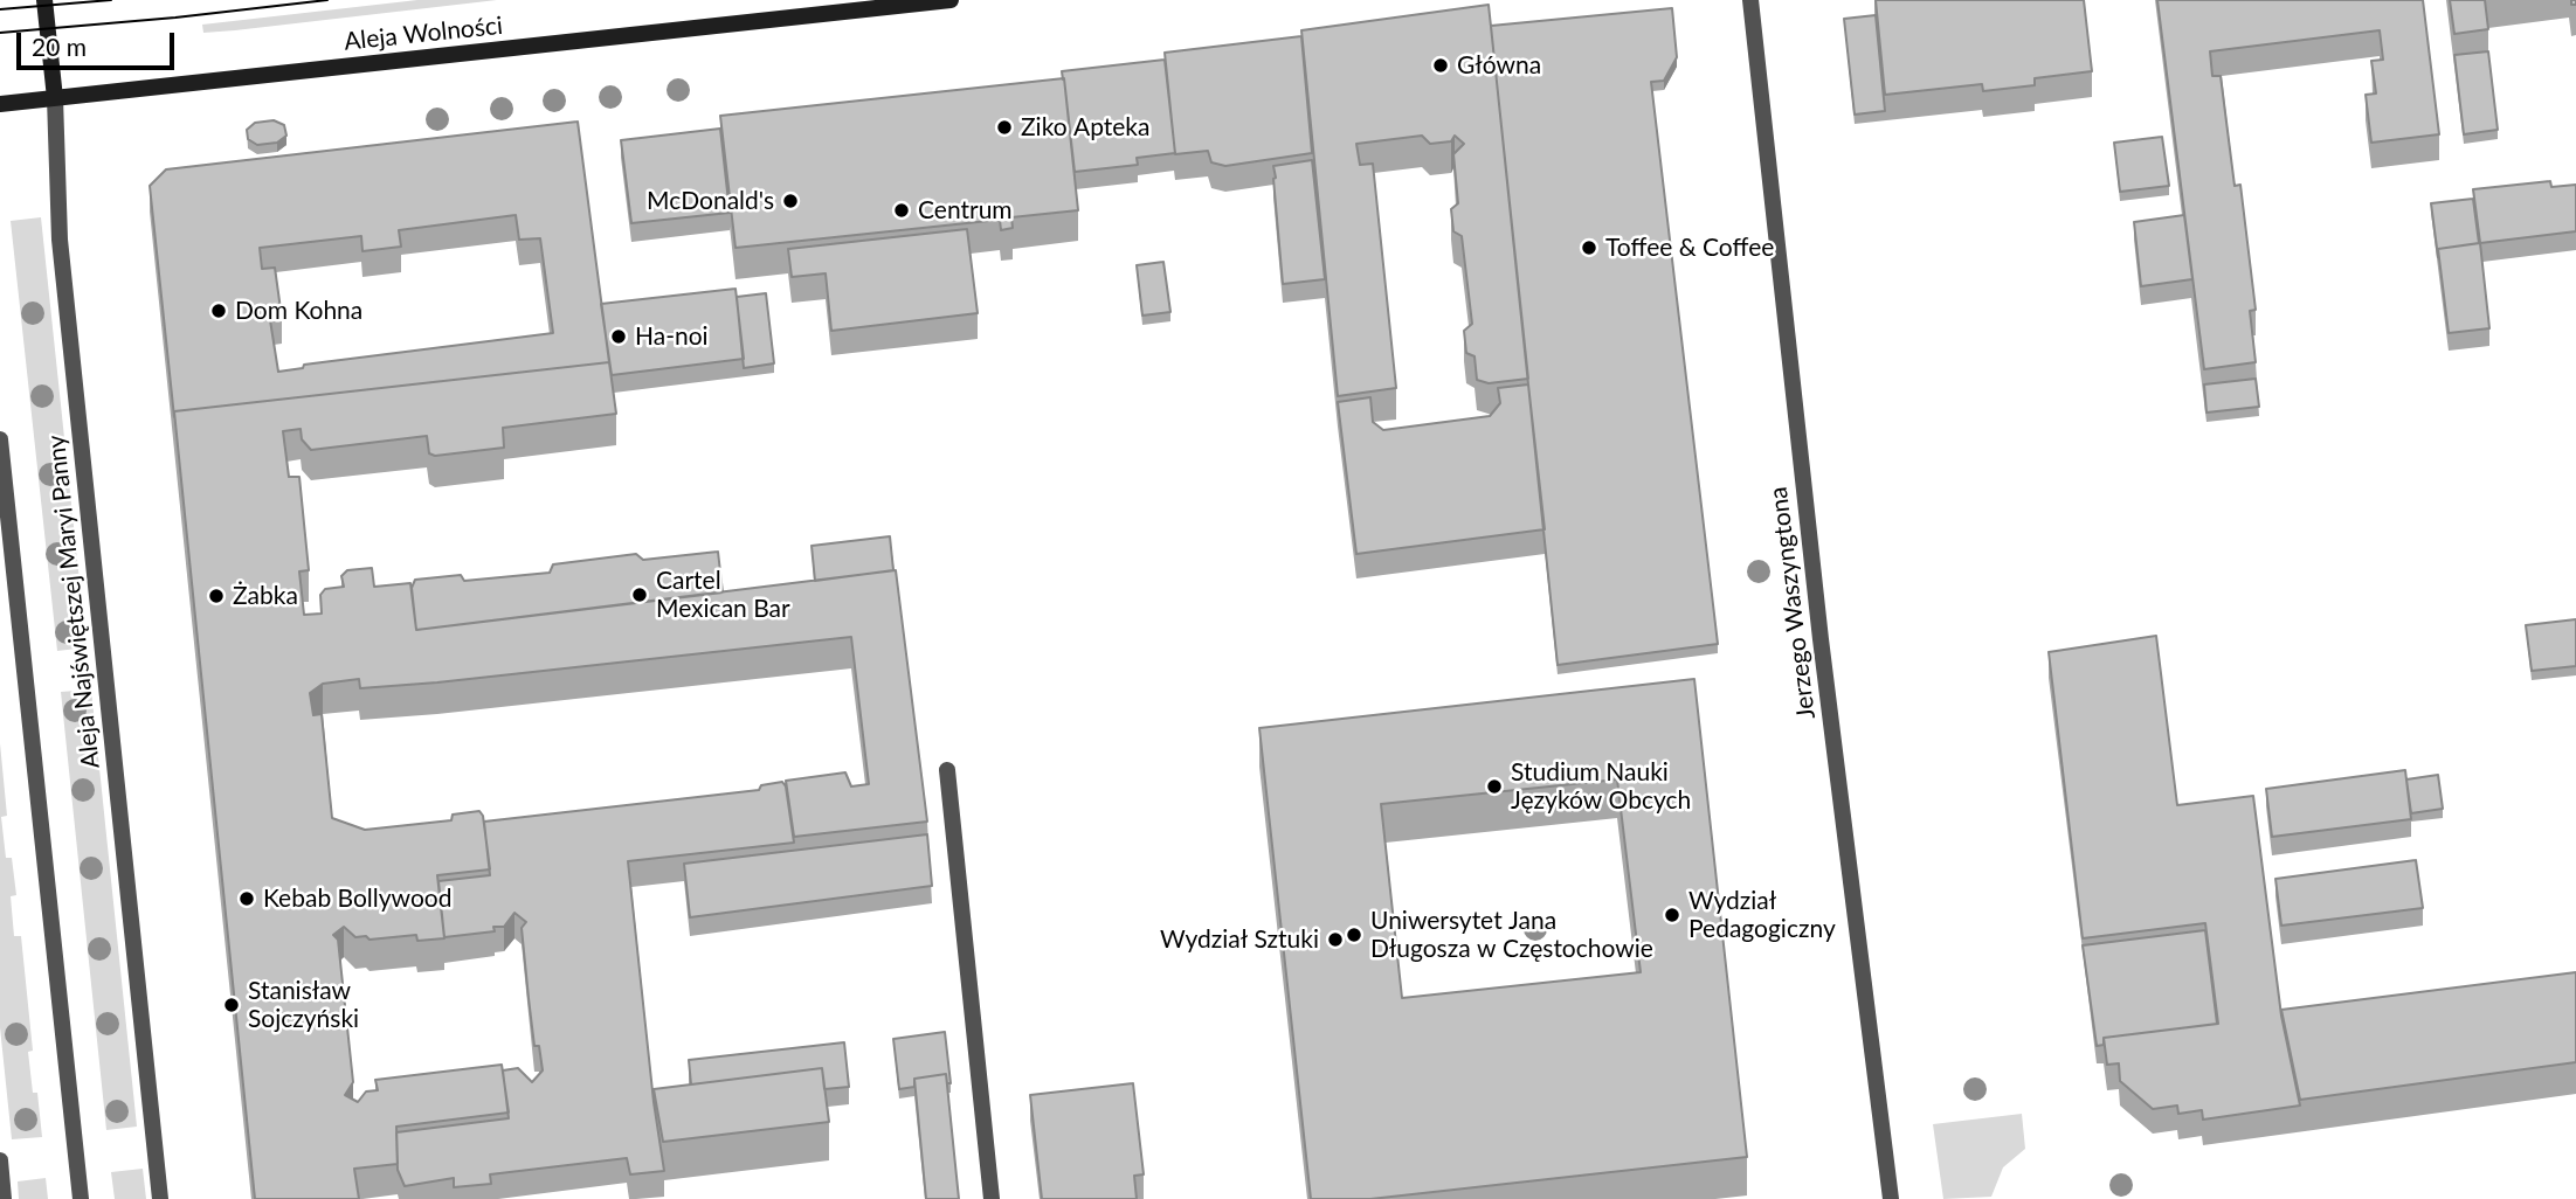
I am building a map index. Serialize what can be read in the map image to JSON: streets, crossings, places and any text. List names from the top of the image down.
{
  "streets": {
    "street": ["Aleja Wolności", "Aleja Najświętszej Maryi Panny", "Jerzego Waszyngtona"]
  },
  "crossings": [
    ["Aleja Wolności", "Aleja Najświętszej Maryi Panny"]
  ],
  "places": [
    "Główna",
    "Ziko Apteka",
    "McDonald's",
    "Centrum",
    "Toffee & Coffee",
    "Dom Kohna",
    "Ha-noi",
    "Cartel Mexican Bar",
    "Żabka",
    "Studium Nauki Języków Obcych",
    "Kebab Bollywood",
    "Wydział Pedagogiczny",
    "Uniwersytet Jana Długosza w Częstochowie",
    "Wydział Sztuki",
    "Stanisław Sojczyński"
  ],
  "scale_bar": "20 m"
}
